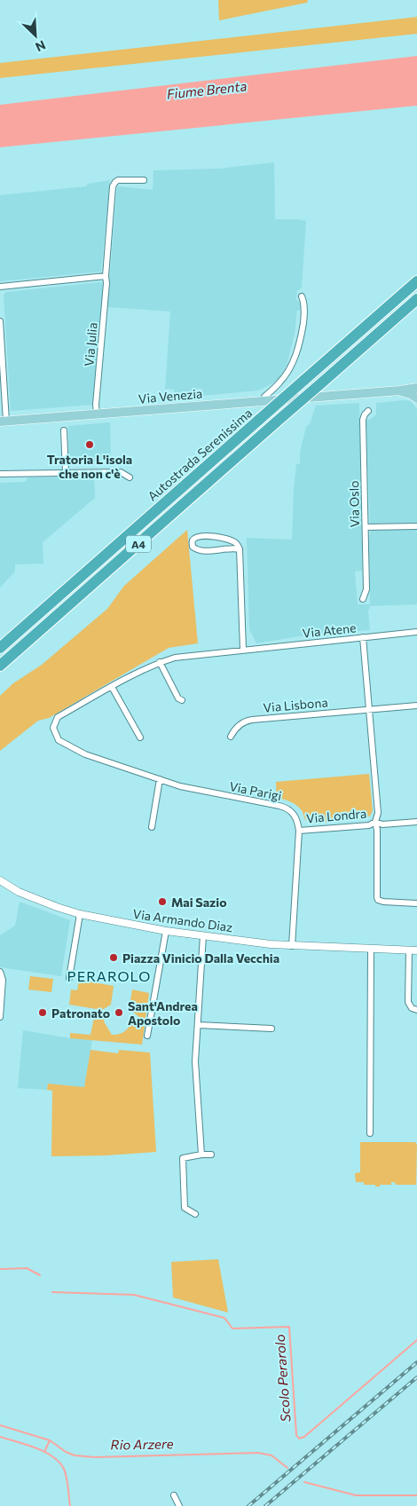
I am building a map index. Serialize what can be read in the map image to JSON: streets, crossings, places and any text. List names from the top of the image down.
{
  "streets": {
    "highway": ["Autostrada Serenissima", "A4"],
    "main road": ["Via Venezia"],
    "street": [
      "Via Julia",
      "Via Oslo",
      "Via Atene",
      "Via Lisbona",
      "Via Parigi",
      "Via Londra",
      "Via Armando Diaz"
    ]
  },
  "crossings": [
    ["Via Julia", "Via Venezia"],
    ["Via Atene", "Via Parigi"],
    ["Via Parigi", "Via Londra"],
    ["Via Parigi", "Via Armando Diaz"]
  ],
  "districts": ["PERAROLO"],
  "water": ["Fiume Brenta", "Scolo Perarolo", "Rio Arzere"],
  "places": [
    "Tratoria L'isola che non c'è",
    "Mai Sazio",
    "Piazza Vinicio Dalla Vecchia",
    "Patronato",
    "Sant'Andrea Apostolo"
  ],
  "north": "bottom right"
}
